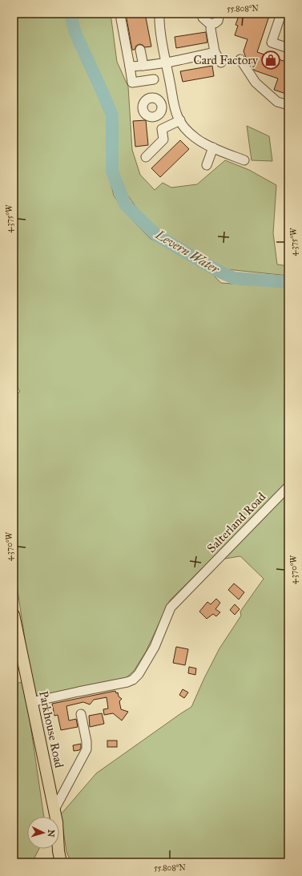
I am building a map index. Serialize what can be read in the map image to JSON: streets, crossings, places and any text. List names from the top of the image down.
{
  "streets": {
    "main road": ["Parkhouse Road"],
    "street": ["Salterland Road"]
  },
  "crossings": [
    ["Salterland Road", "Parkhouse Road"]
  ],
  "water": ["Levern Water"],
  "places": {
    "shop": ["Card Factory"]
  },
  "north": "right",
  "coordinates": ["55.808°N", "4.375°W", "4.370°W"]
}
